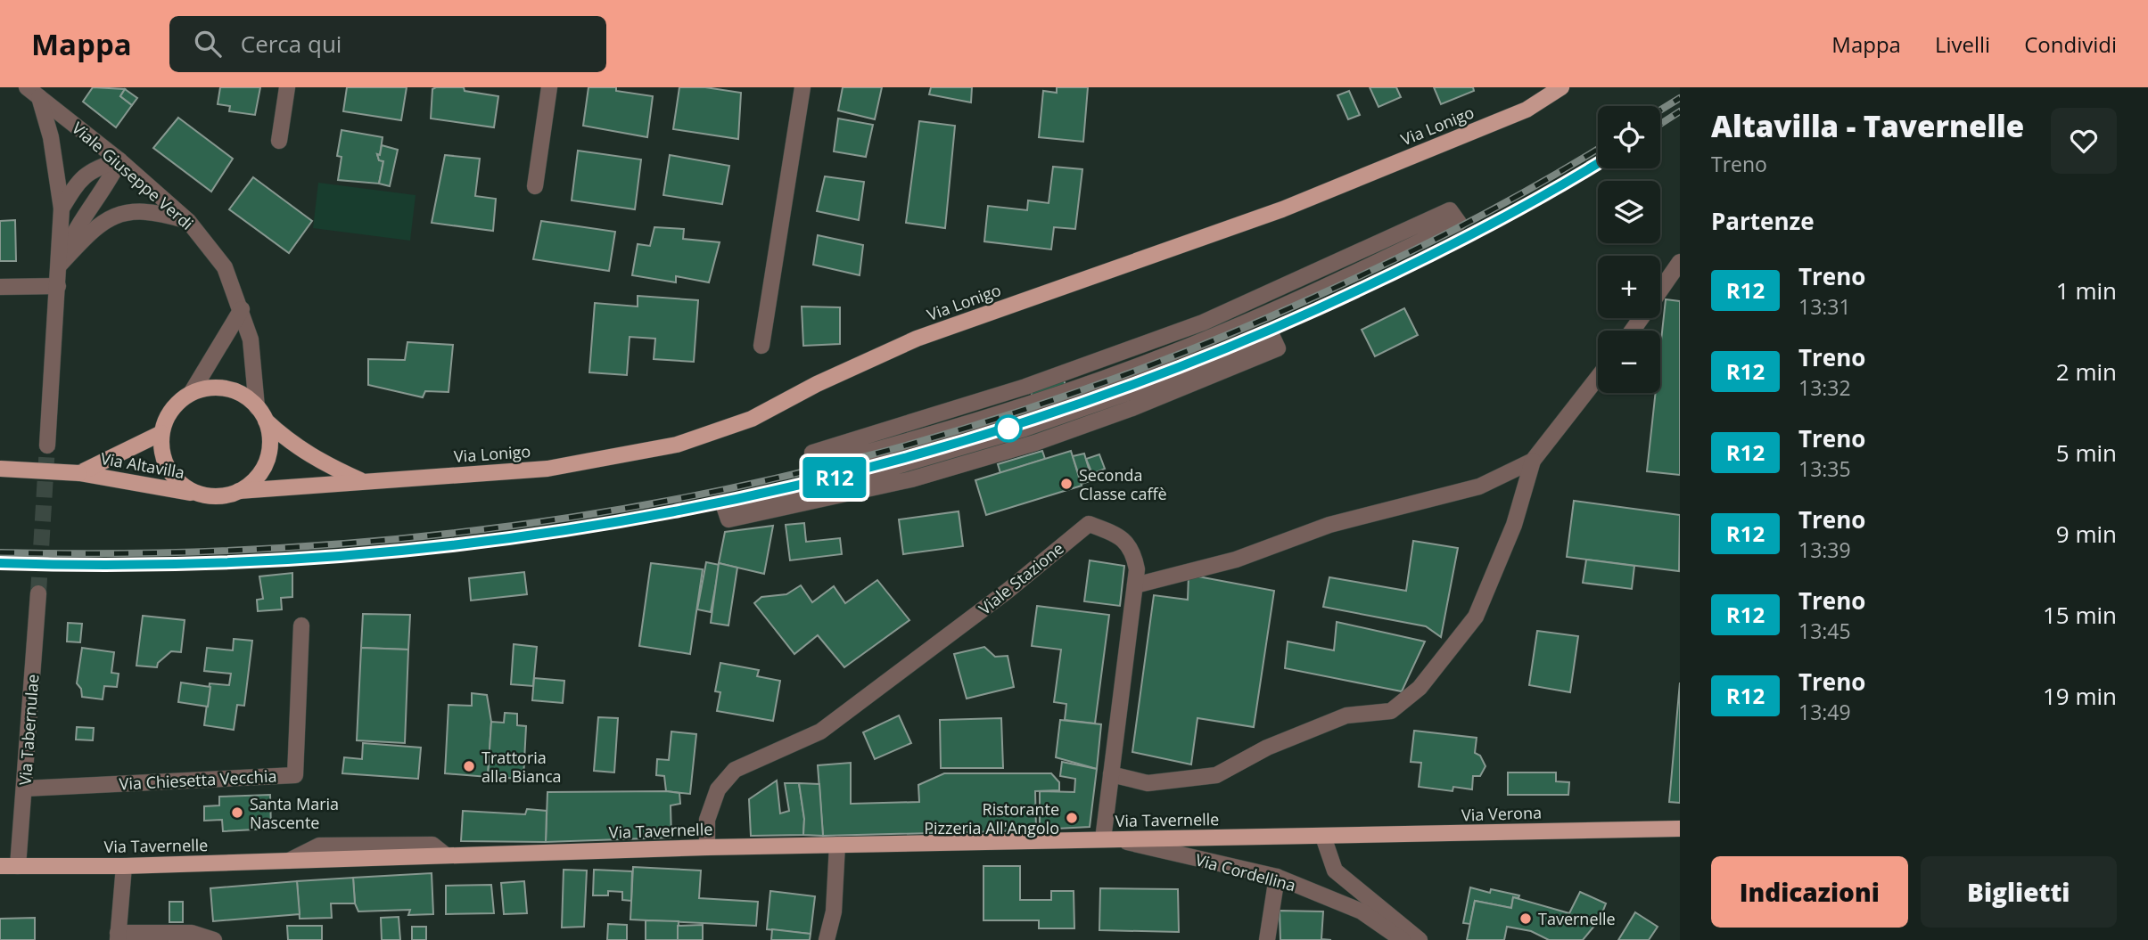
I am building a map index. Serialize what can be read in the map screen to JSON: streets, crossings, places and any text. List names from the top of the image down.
{
  "streets": {
    "main road": [
      "Via Lonigo",
      "Via Altavilla",
      "Via Verona",
      "Via Tavernelle"
    ],
    "street": [
      "Viale Giuseppe Verdi",
      "Viale Stazione",
      "Via Tabernulae",
      "Via Chiesetta Vecchia",
      "Via Cordellina"
    ]
  },
  "crossings": [
    ["Via Lonigo", "Viale Giuseppe Verdi"],
    ["Via Lonigo", "Via Altavilla"],
    ["Viale Giuseppe Verdi", "Via Altavilla"],
    ["Viale Stazione", "Via Tavernelle"],
    ["Viale Stazione", "Via Cordellina"],
    ["Via Tabernulae", "Via Chiesetta Vecchia"],
    ["Via Tabernulae", "Via Tavernelle"],
    ["Via Verona", "Via Tavernelle"],
    ["Via Tavernelle", "Via Cordellina"]
  ],
  "places": [
    "Seconda Classe caffè",
    "Trattoria alla Bianca",
    "Santa Maria Nascente",
    "Ristorante Pizzeria All'Angolo",
    "Tavernelle"
  ],
  "page": {
    "header": "Mappa",
    "search": "Cerca qui",
    "nav": ["Mappa", "Livelli", "Condividi"],
    "on_map": "R12",
    "heading": [
      ["Altavilla - Tavernelle", "Treno"],
      "Partenze"
    ],
    "map_buttons": ["+", "−"],
    "list": [
      {
        "mark": "R12",
        "name": "Treno",
        "note": "13:31",
        "value": "1 min"
      },
      {
        "mark": "R12",
        "name": "Treno",
        "note": "13:32",
        "value": "2 min"
      },
      {
        "mark": "R12",
        "name": "Treno",
        "note": "13:35",
        "value": "5 min"
      },
      {
        "mark": "R12",
        "name": "Treno",
        "note": "13:39",
        "value": "9 min"
      },
      {
        "mark": "R12",
        "name": "Treno",
        "note": "13:45",
        "value": "15 min"
      },
      {
        "mark": "R12",
        "name": "Treno",
        "note": "13:49",
        "value": "19 min"
      }
    ],
    "buttons": ["Indicazioni", "Biglietti"]
  }
}
